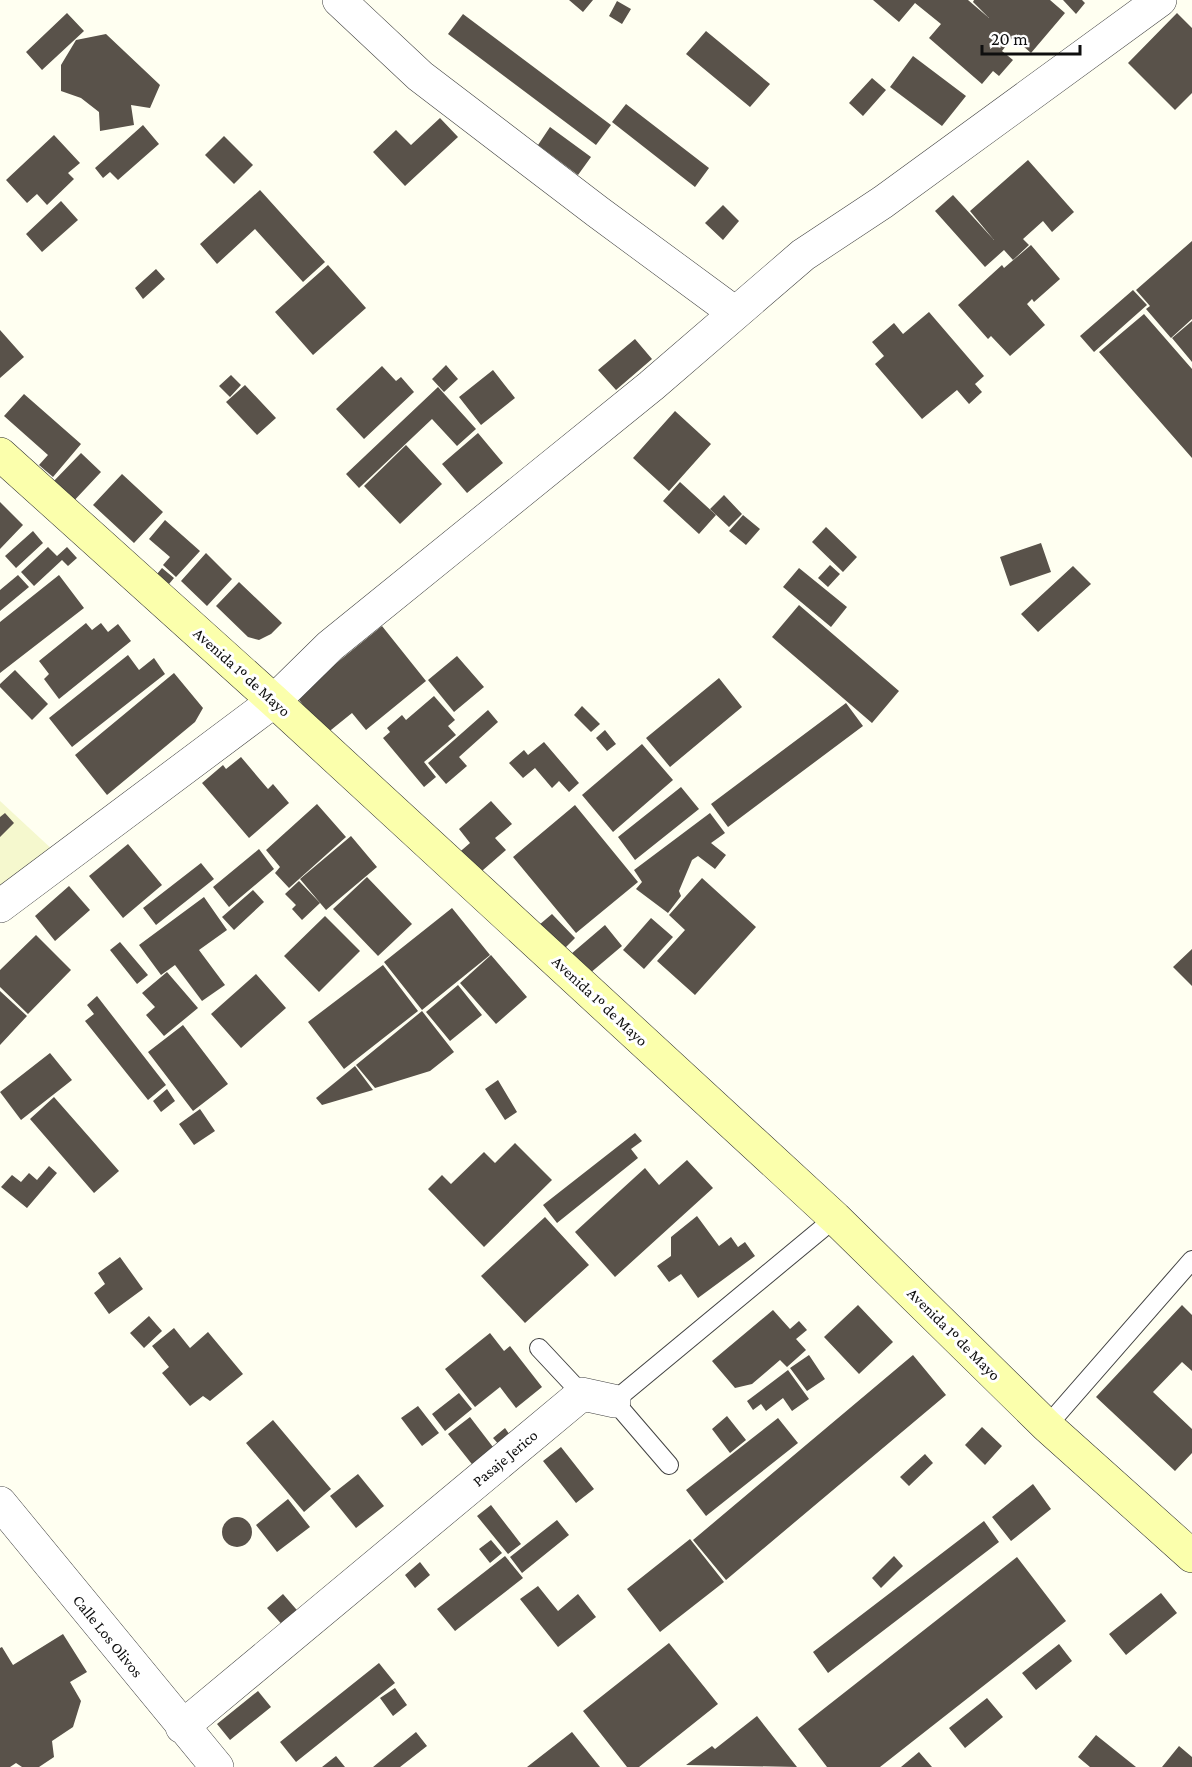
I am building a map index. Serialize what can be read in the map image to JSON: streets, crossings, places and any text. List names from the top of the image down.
{
  "streets": {
    "main road": ["Avenida 1º de Mayo"],
    "street": ["Pasaje Jerico", "Calle Los Olivos"]
  },
  "crossings": [
    ["Pasaje Jerico", "Calle Los Olivos"]
  ],
  "scale_bar": "20 m"
}
